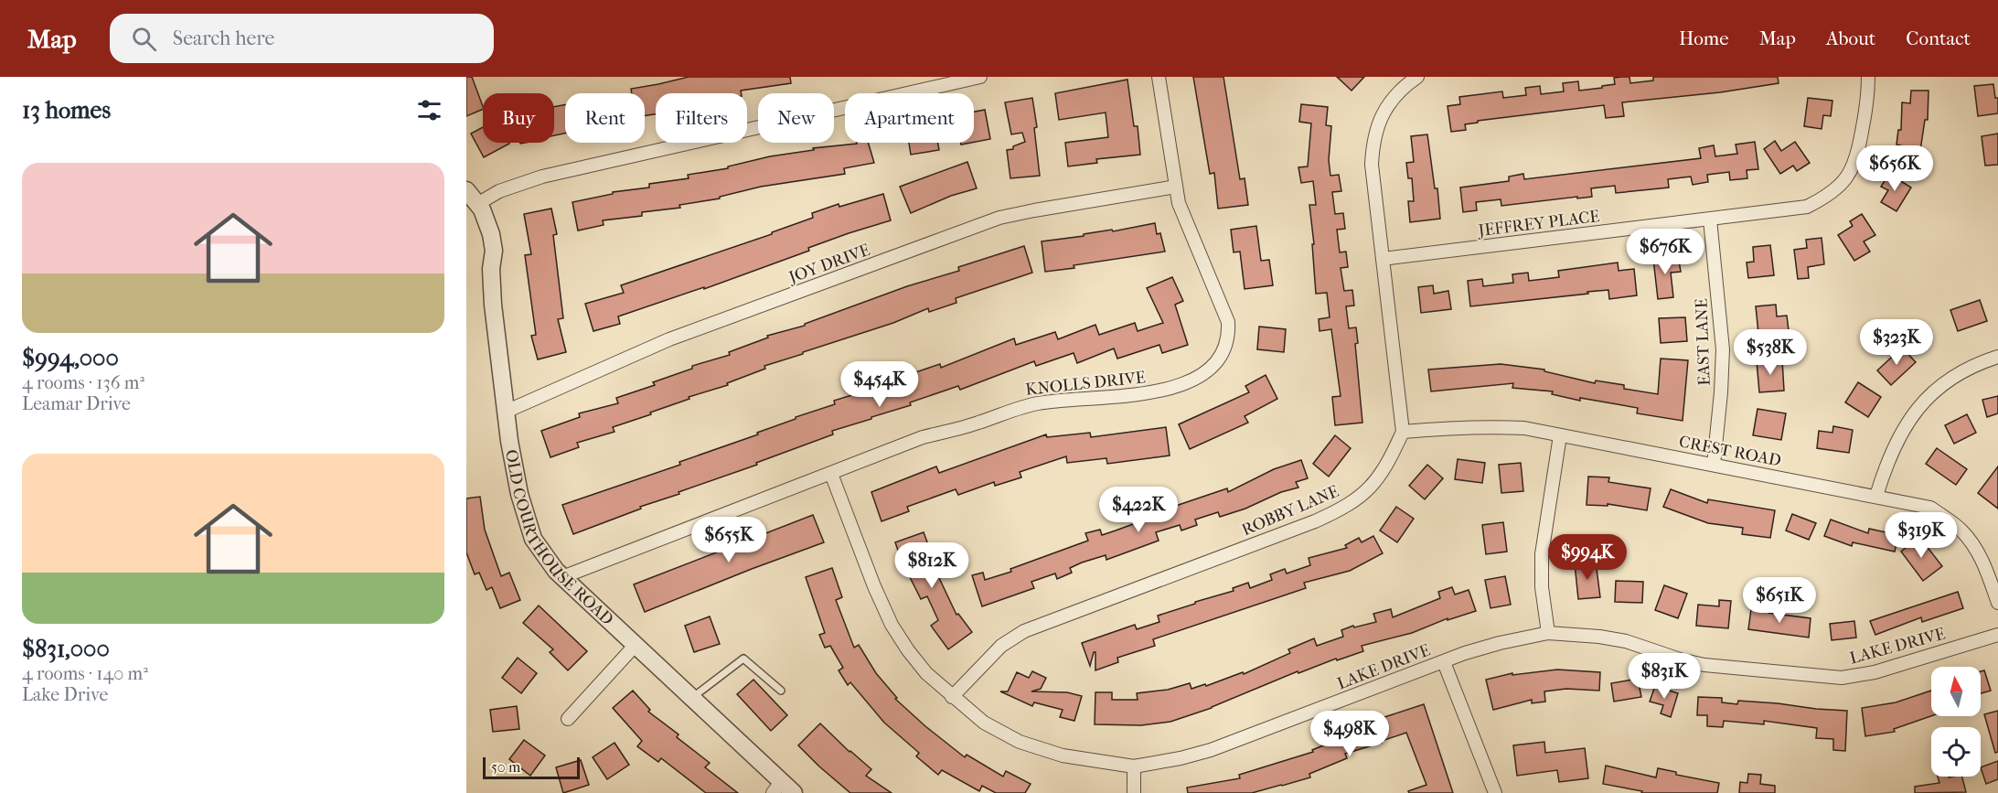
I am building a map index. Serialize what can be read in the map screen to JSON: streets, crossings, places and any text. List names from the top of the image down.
{
  "streets": {
    "street": [
      "JEFFREY PLACE",
      "JOY DRIVE",
      "EAST LANE",
      "KNOLLS DRIVE",
      "CREST ROAD",
      "ROBBY LANE",
      "OLD COURTHOUSE ROAD",
      "LAKE DRIVE"
    ]
  },
  "crossings": [
    ["JEFFREY PLACE", "EAST LANE"],
    ["JOY DRIVE", "KNOLLS DRIVE"],
    ["JOY DRIVE", "OLD COURTHOUSE ROAD"],
    ["EAST LANE", "CREST ROAD"],
    ["KNOLLS DRIVE", "OLD COURTHOUSE ROAD"],
    ["KNOLLS DRIVE", "LAKE DRIVE"],
    ["CREST ROAD", "ROBBY LANE"],
    ["ROBBY LANE", "LAKE DRIVE"]
  ],
  "scale_bar": "50 m",
  "north": "top",
  "page": {
    "header": "Map",
    "search": "Search here",
    "nav": [
      "Home",
      "Map",
      "About",
      "Contact"
    ],
    "heading": "13 homes",
    "chip": [
      "Buy",
      "Rent",
      "Filters",
      "New",
      "Apartment"
    ],
    "list": [
      {
        "name": "$994,000",
        "note": "4 rooms · 136 m² · Leamar Drive"
      },
      {
        "name": "$831,000",
        "note": "4 rooms · 140 m² · Lake Drive"
      }
    ],
    "price": [
      "$656K",
      "$676K",
      "$323K",
      "$538K",
      "$454K",
      "$422K",
      "$319K",
      "$655K",
      "$994K",
      "$812K",
      "$651K",
      "$831K",
      "$498K"
    ],
    "scale": "50 m"
  }
}
